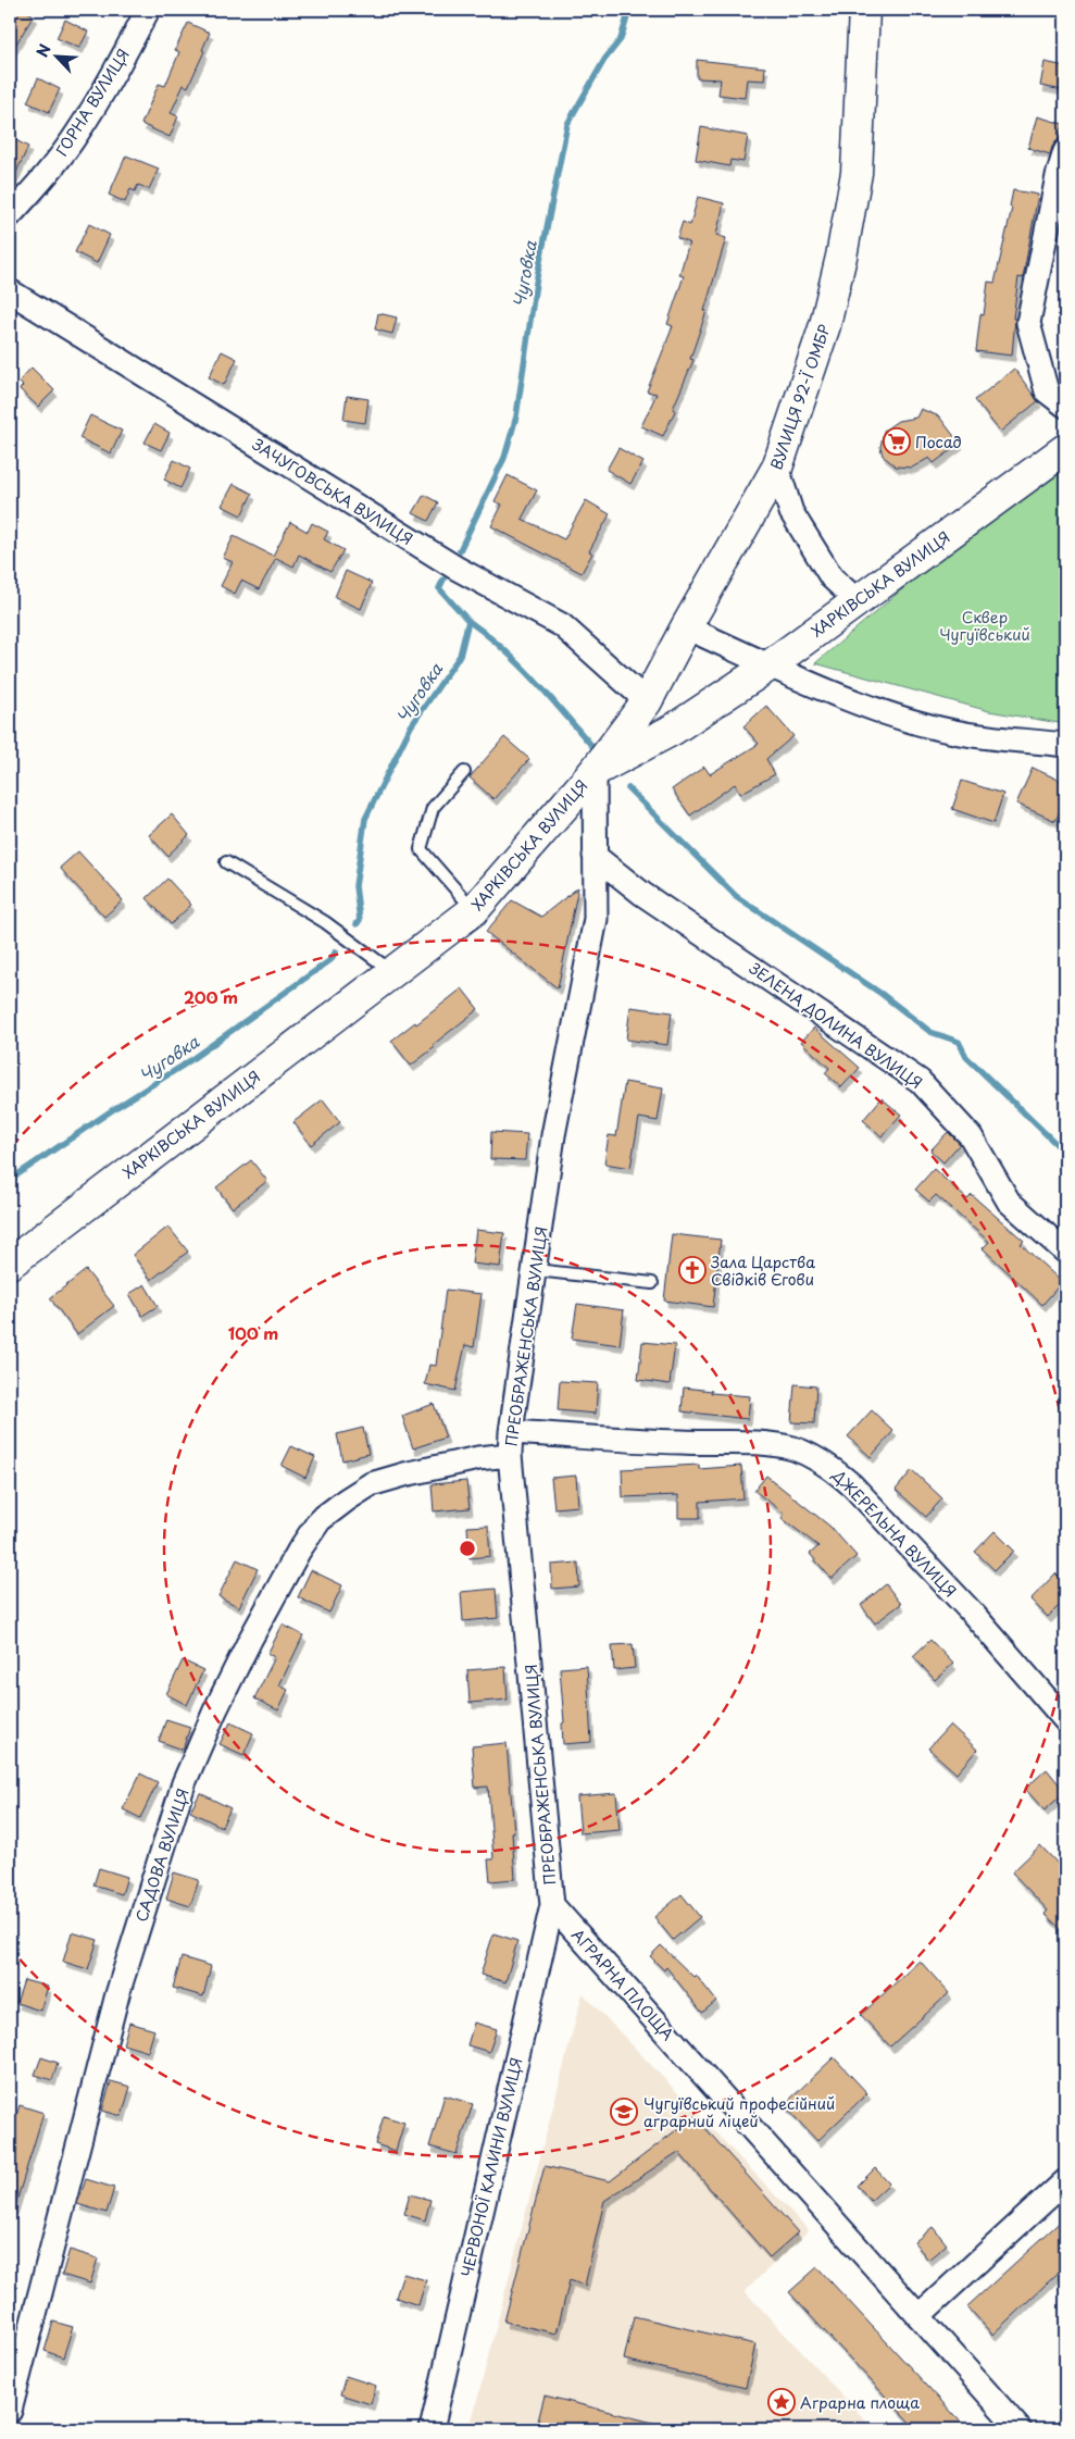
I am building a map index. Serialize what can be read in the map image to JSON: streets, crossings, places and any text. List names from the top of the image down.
{
  "streets": {
    "main road": ["ВУЛИЦЯ 92-Ї ОМБР", "ХАРКІВСЬКА ВУЛИЦЯ"],
    "street": [
      "ГОРНА ВУЛИЦЯ",
      "ЗАЧУГОВСЬКА ВУЛИЦЯ",
      "ЗЕЛЕНА ДОЛИНА ВУЛИЦЯ",
      "ПРЕОБРАЖЕНСЬКА ВУЛИЦЯ",
      "ДЖЕРЕЛЬНА ВУЛИЦЯ",
      "САДОВА ВУЛИЦЯ",
      "АГРАРНА ПЛОЩА",
      "ЧЕРВОНОЇ КАЛИНИ ВУЛИЦЯ"
    ]
  },
  "crossings": [
    ["ВУЛИЦЯ 92-Ї ОМБР", "ЗАЧУГОВСЬКА ВУЛИЦЯ"],
    ["ВУЛИЦЯ 92-Ї ОМБР", "ХАРКІВСЬКА ВУЛИЦЯ"],
    ["ВУЛИЦЯ 92-Ї ОМБР", "ПРЕОБРАЖЕНСЬКА ВУЛИЦЯ"],
    ["ХАРКІВСЬКА ВУЛИЦЯ", "ПРЕОБРАЖЕНСЬКА ВУЛИЦЯ"],
    ["ЗЕЛЕНА ДОЛИНА ВУЛИЦЯ", "ПРЕОБРАЖЕНСЬКА ВУЛИЦЯ"],
    ["ПРЕОБРАЖЕНСЬКА ВУЛИЦЯ", "ДЖЕРЕЛЬНА ВУЛИЦЯ"],
    ["ПРЕОБРАЖЕНСЬКА ВУЛИЦЯ", "САДОВА ВУЛИЦЯ"],
    ["ПРЕОБРАЖЕНСЬКА ВУЛИЦЯ", "АГРАРНА ПЛОЩА"],
    ["ПРЕОБРАЖЕНСЬКА ВУЛИЦЯ", "ЧЕРВОНОЇ КАЛИНИ ВУЛИЦЯ"],
    ["АГРАРНА ПЛОЩА", "ЧЕРВОНОЇ КАЛИНИ ВУЛИЦЯ"]
  ],
  "water": ["Чуговка"],
  "parks": ["Сквер Чугуївський"],
  "places": {
    "supermarket": ["Посад"],
    "church": ["Зала Царства Свідків Єгови"],
    "school or university": ["Чугуївський професійний аграрний ліцей"],
    "place": ["Аграрна площа"]
  },
  "north": "top left",
  "rings": ["200 m", "100 m"]
}
